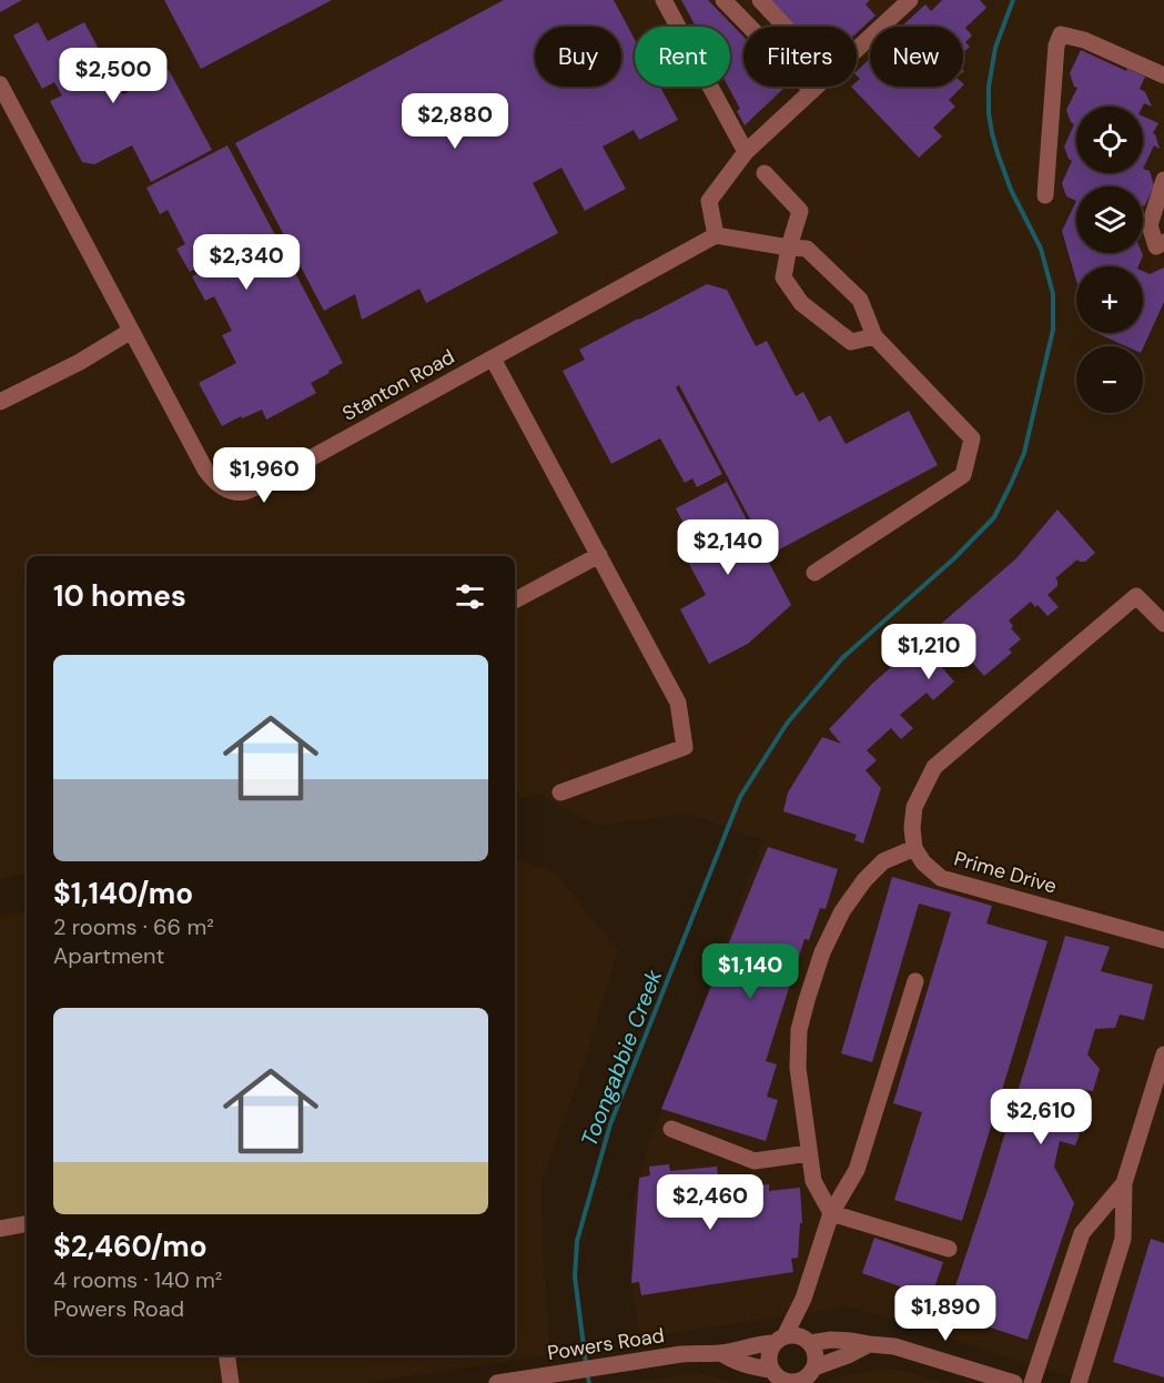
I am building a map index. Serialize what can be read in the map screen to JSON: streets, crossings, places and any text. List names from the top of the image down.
{
  "streets": {
    "street": ["Stanton Road", "Prime Drive", "Powers Road"]
  },
  "water": ["Toongabbie Creek"],
  "page": {
    "chip": [
      "Buy",
      "Rent",
      "Filters",
      "New"
    ],
    "price": [
      "$2,500",
      "$2,880",
      "$2,340",
      "$1,960",
      "$2,140",
      "$1,210",
      "$1,140",
      "$2,610",
      "$2,460",
      "$1,890"
    ],
    "map_buttons": ["+", "−"],
    "heading": "10 homes",
    "list": [
      {
        "name": "$1,140/mo",
        "note": "2 rooms · 66 m² · Apartment"
      },
      {
        "name": "$2,460/mo",
        "note": "4 rooms · 140 m² · Powers Road"
      }
    ]
  }
}
